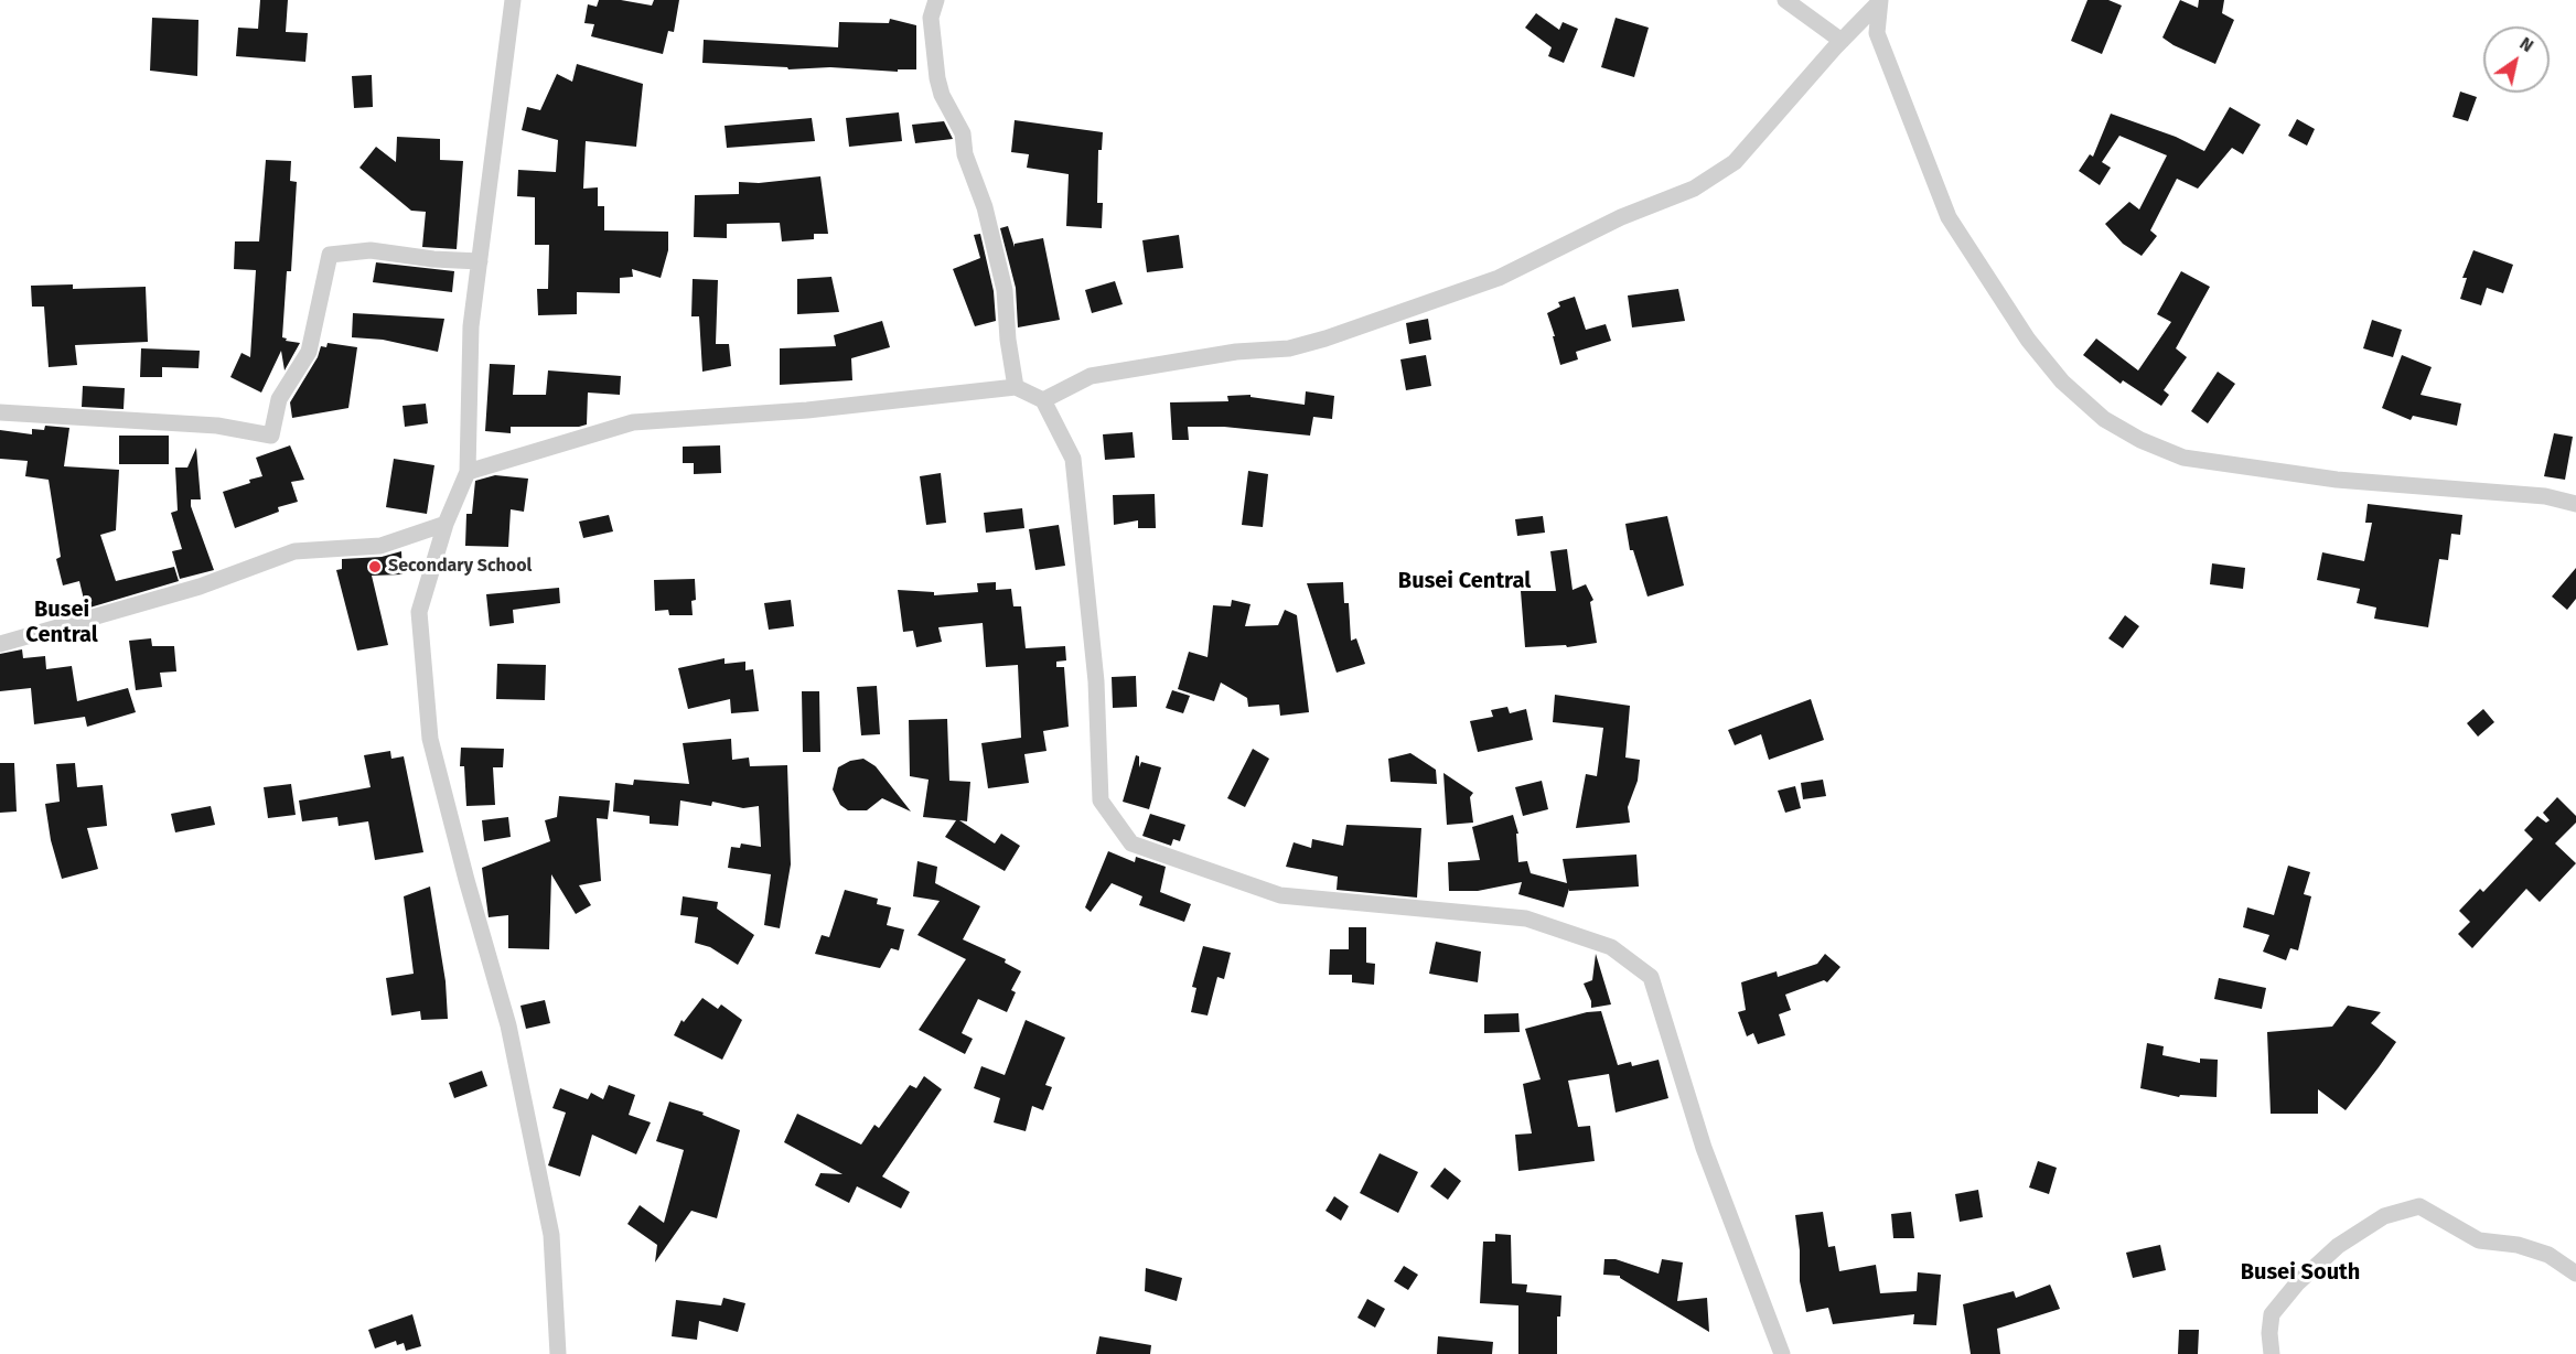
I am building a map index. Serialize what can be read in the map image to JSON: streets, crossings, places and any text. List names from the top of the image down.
{
  "districts": ["Busei Central", "Busei Central", "Busei South"],
  "places": ["Secondary School"],
  "north": "top right"
}
